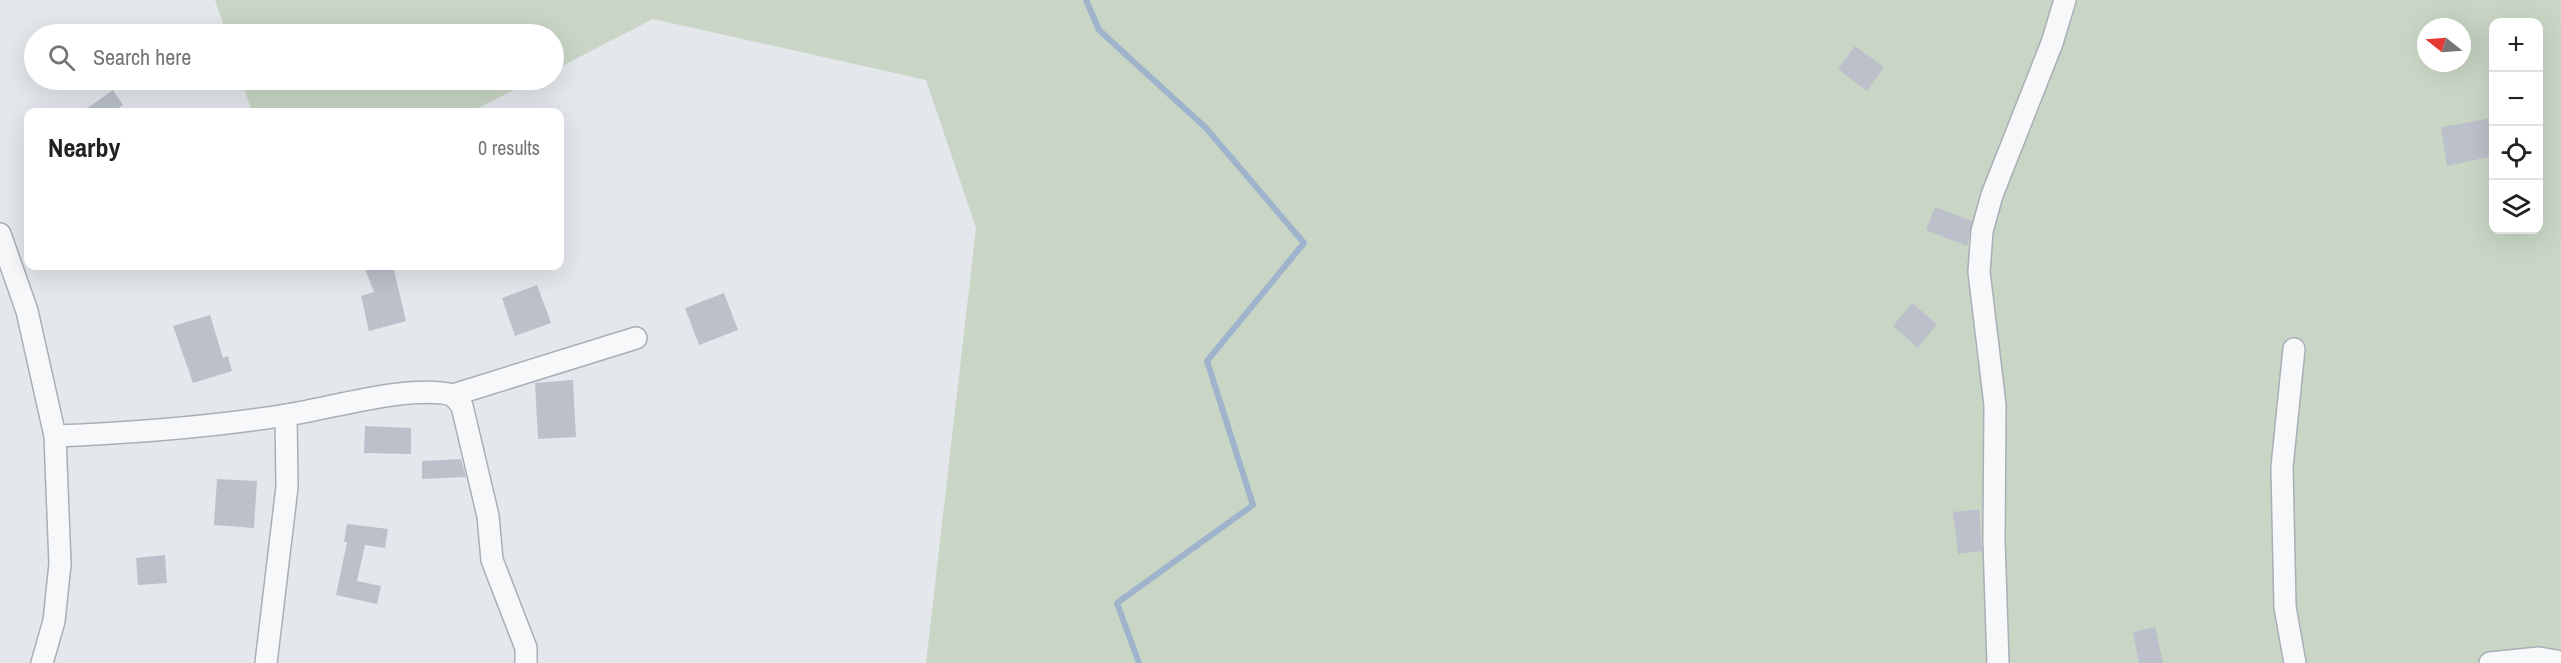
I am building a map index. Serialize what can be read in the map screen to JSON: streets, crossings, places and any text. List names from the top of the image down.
{
  "north": "left",
  "page": {
    "map_buttons": ["+", "−"],
    "search": "Search here",
    "heading": ["Nearby", "0 results"]
  }
}
